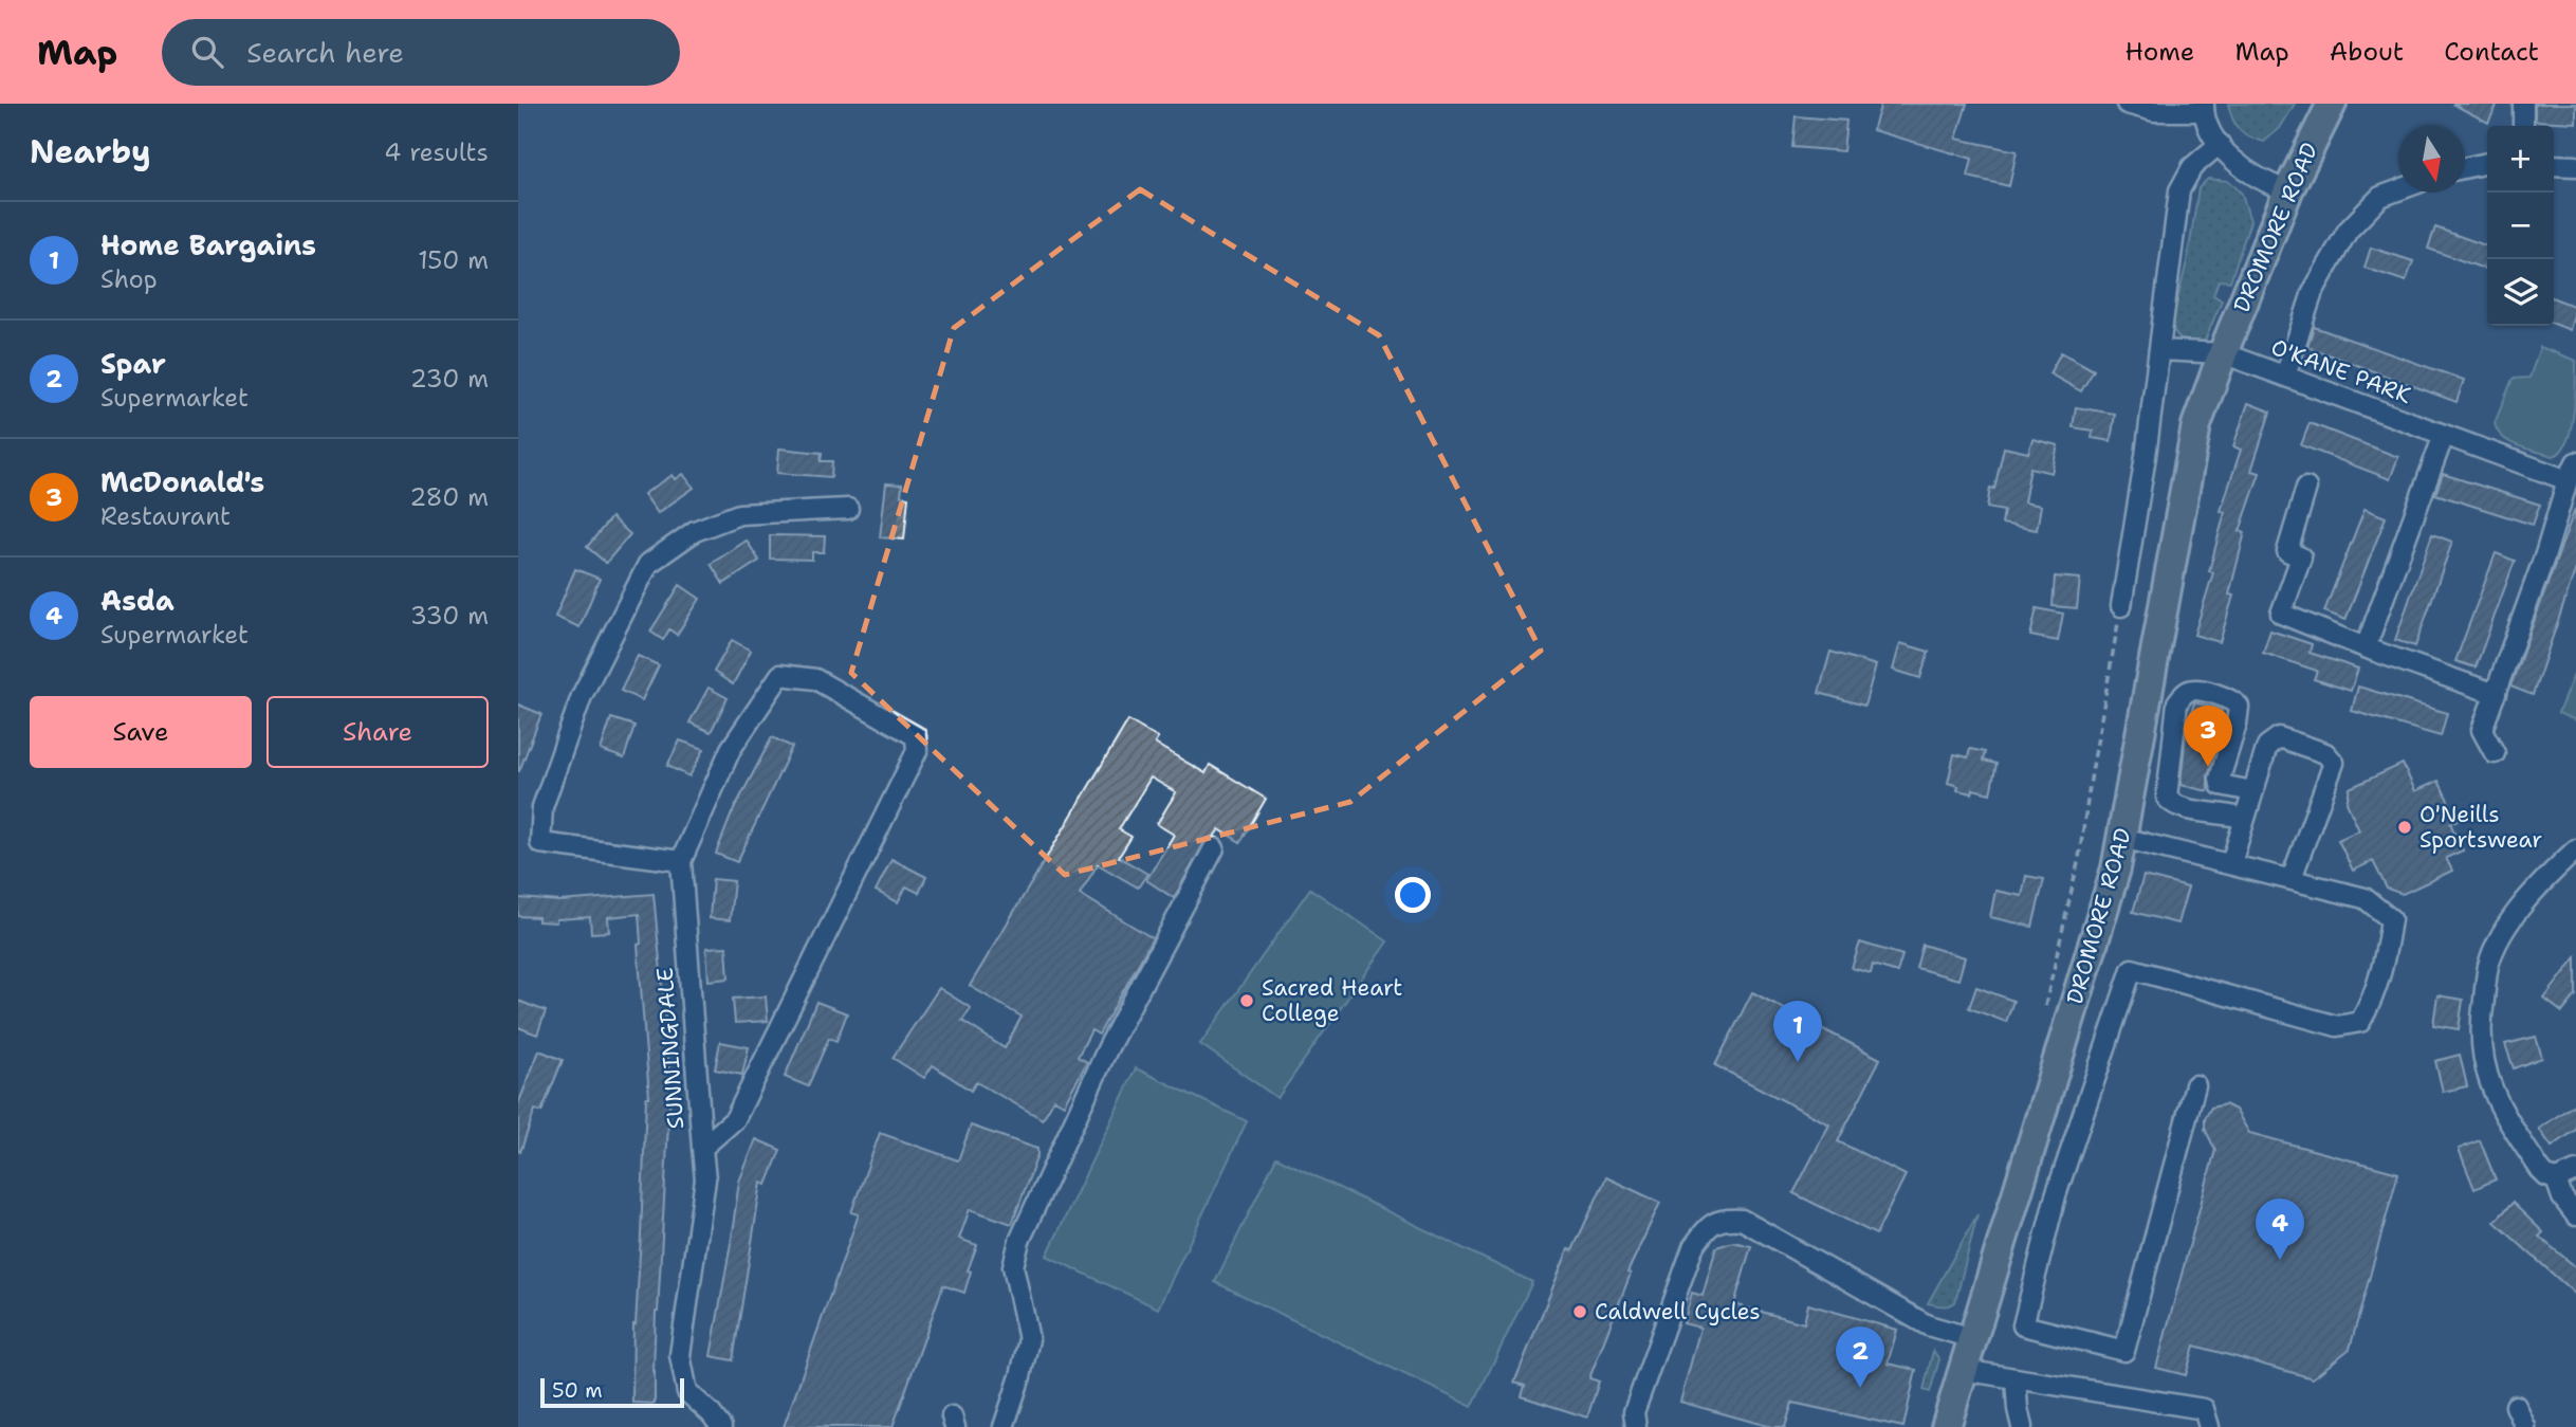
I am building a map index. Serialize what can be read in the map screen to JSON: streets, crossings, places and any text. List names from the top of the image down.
{
  "streets": {
    "highway": ["DROMORE ROAD"],
    "street": ["O'KANE PARK", "SUNNINGDALE"]
  },
  "crossings": [
    ["DROMORE ROAD", "O'KANE PARK"]
  ],
  "places": ["O'Neills Sportswear", "Sacred Heart College", "Caldwell Cycles"],
  "scale_bar": "50 m",
  "north": "bottom",
  "page": {
    "header": "Map",
    "search": "Search here",
    "nav": [
      "Home",
      "Map",
      "About",
      "Contact"
    ],
    "heading": ["Nearby", "4 results"],
    "map_buttons": ["+", "−"],
    "list": [
      {
        "mark": "1",
        "name": "Home Bargains",
        "note": "Shop",
        "value": "150 m"
      },
      {
        "mark": "2",
        "name": "Spar",
        "note": "Supermarket",
        "value": "230 m"
      },
      {
        "mark": "3",
        "name": "McDonald's",
        "note": "Restaurant",
        "value": "280 m"
      },
      {
        "mark": "4",
        "name": "Asda",
        "note": "Supermarket",
        "value": "330 m"
      }
    ],
    "buttons": ["Save", "Share"],
    "pins": [
      "3",
      "1",
      "4",
      "2"
    ],
    "scale": "50 m"
  }
}
